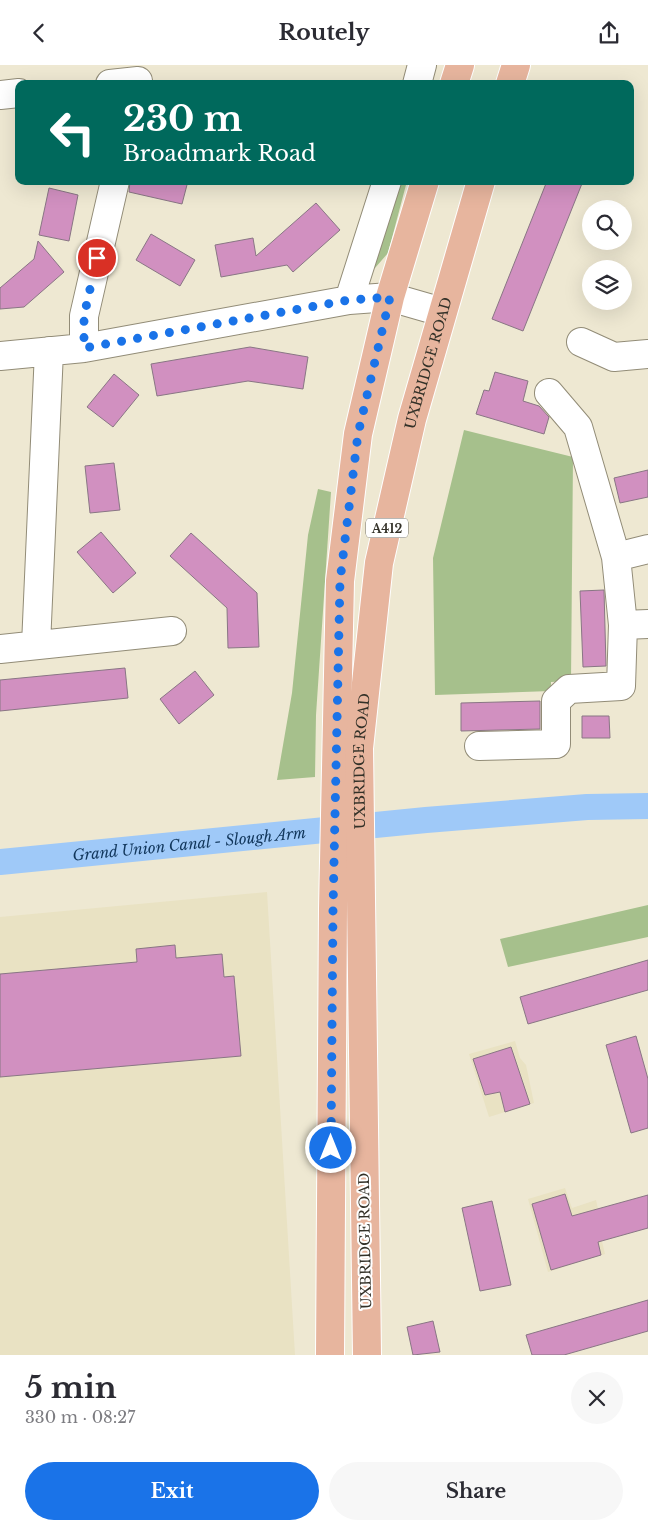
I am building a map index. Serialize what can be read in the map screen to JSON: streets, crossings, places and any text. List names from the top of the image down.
{
  "streets": {
    "main road": ["UXBRIDGE ROAD", "A412"]
  },
  "water": ["Grand Union Canal - Slough Arm"],
  "page": {
    "header": "Routely",
    "turn": ["230 m", "Broadmark Road"],
    "heading": ["5 min", "330 m · 08:27"],
    "buttons": ["Exit", "Share"]
  }
}
